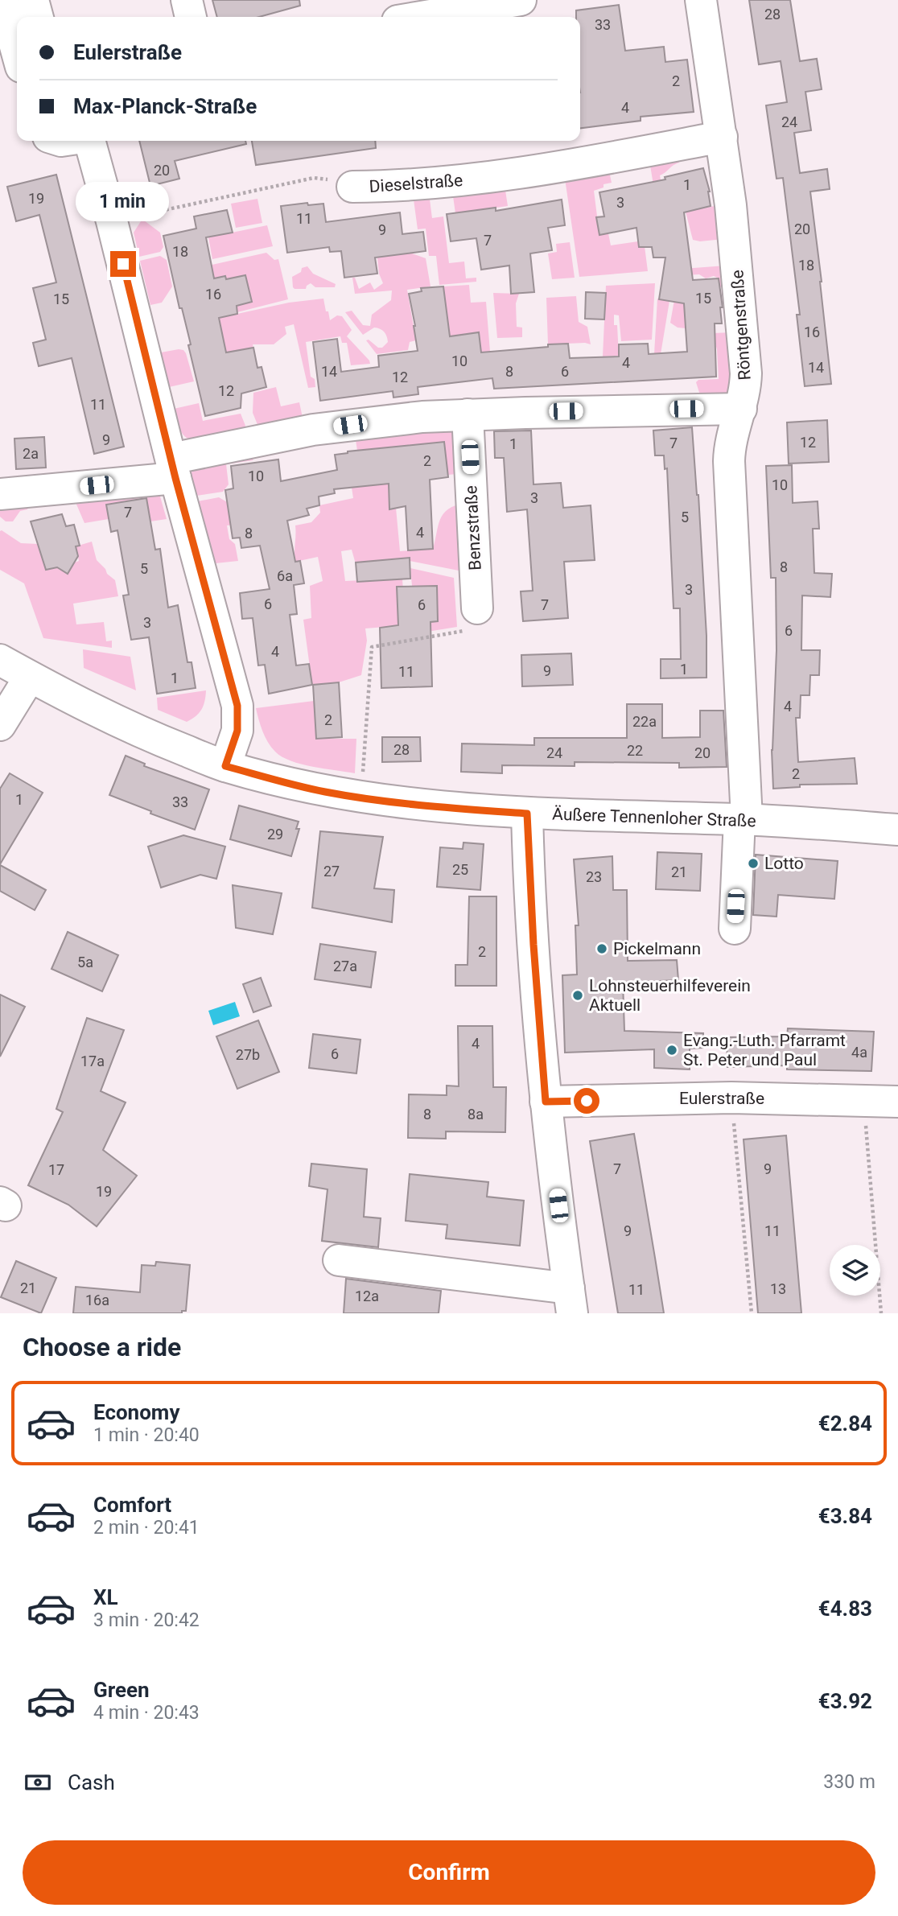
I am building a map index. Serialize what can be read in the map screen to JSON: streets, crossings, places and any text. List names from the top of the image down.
{
  "streets": {
    "street": [
      "Dieselstraße",
      "Röntgenstraße",
      "Benzstraße",
      "Äußere Tennenloher Straße",
      "Eulerstraße"
    ]
  },
  "crossings": [
    ["Dieselstraße", "Röntgenstraße"],
    ["Röntgenstraße", "Äußere Tennenloher Straße"]
  ],
  "places": [
    "Lotto",
    "Pickelmann",
    "Lohnsteuerhilfeverein Aktuell",
    "Evang.-Luth. Pfarramt St. Peter und Paul"
  ],
  "house_numbers": [
    "28",
    "33",
    "2",
    "4",
    "24",
    "20",
    "1",
    "19",
    "3",
    "11",
    "20",
    "9",
    "7",
    "18",
    "18",
    "16",
    "15",
    "15",
    "16",
    "10",
    "4",
    "14",
    "14",
    "8",
    "6",
    "12",
    "12",
    "11",
    "9",
    "12",
    "7",
    "1",
    "2a",
    "2",
    "10",
    "10",
    "3",
    "7",
    "5",
    "4",
    "8",
    "8",
    "5",
    "6a",
    "3",
    "6",
    "6",
    "7",
    "3",
    "6",
    "4",
    "1",
    "9",
    "11",
    "1",
    "4",
    "2",
    "22a",
    "28",
    "22",
    "24",
    "20",
    "2",
    "1",
    "33",
    "29",
    "25",
    "27",
    "21",
    "23",
    "2",
    "5a",
    "27a",
    "4",
    "4a",
    "6",
    "27b",
    "17a",
    "8",
    "8a",
    "7",
    "9",
    "17",
    "19",
    "9",
    "11",
    "21",
    "13",
    "11",
    "12a",
    "16a"
  ],
  "page": {
    "banner": ["Eulerstraße", "Max-Planck-Straße"],
    "bubble": "1 min",
    "heading": "Choose a ride",
    "list": [
      {
        "name": "Economy",
        "note": "1 min · 20:40",
        "value": "€2.84"
      },
      {
        "name": "Comfort",
        "note": "2 min · 20:41",
        "value": "€3.84"
      },
      {
        "name": "XL",
        "note": "3 min · 20:42",
        "value": "€4.83"
      },
      {
        "name": "Green",
        "note": "4 min · 20:43",
        "value": "€3.92"
      }
    ],
    "pay": ["Cash", "330 m"],
    "buttons": "Confirm"
  }
}
